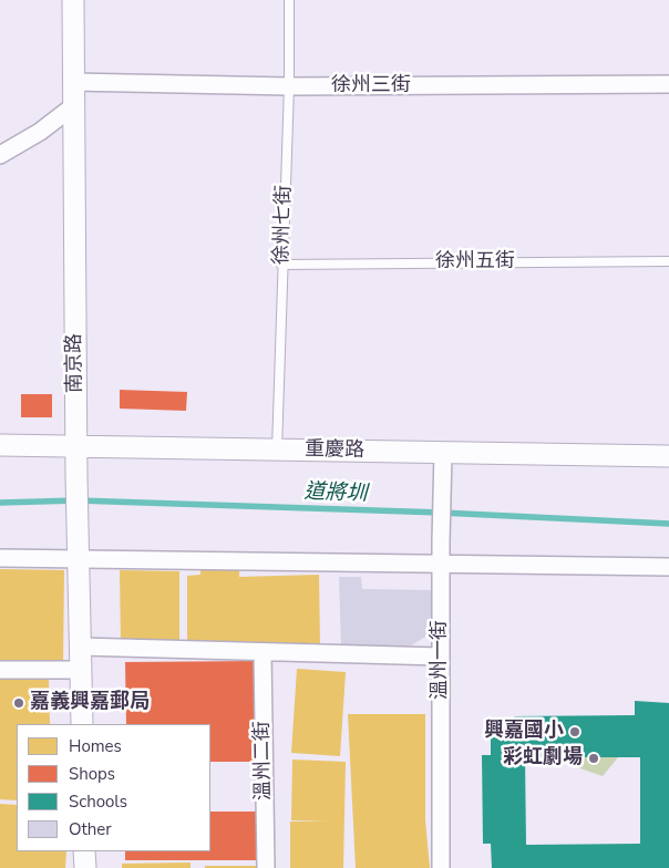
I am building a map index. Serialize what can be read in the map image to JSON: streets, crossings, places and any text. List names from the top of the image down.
{
  "streets": {
    "street": [
      "徐州三街",
      "南京路",
      "重慶路",
      "溫州一街",
      "溫州二街"
    ],
    "lane": ["徐州七街", "徐州五街"]
  },
  "crossings": [
    ["徐州三街", "徐州七街"],
    ["徐州三街", "南京路"],
    ["徐州七街", "徐州五街"],
    ["徐州七街", "重慶路"],
    ["南京路", "重慶路"],
    ["重慶路", "溫州一街"]
  ],
  "water": ["道將圳"],
  "places": ["嘉義興嘉郵局", "興嘉國小", "彩虹劇場"],
  "legend": [
    "Homes",
    "Shops",
    "Schools",
    "Other"
  ]
}
